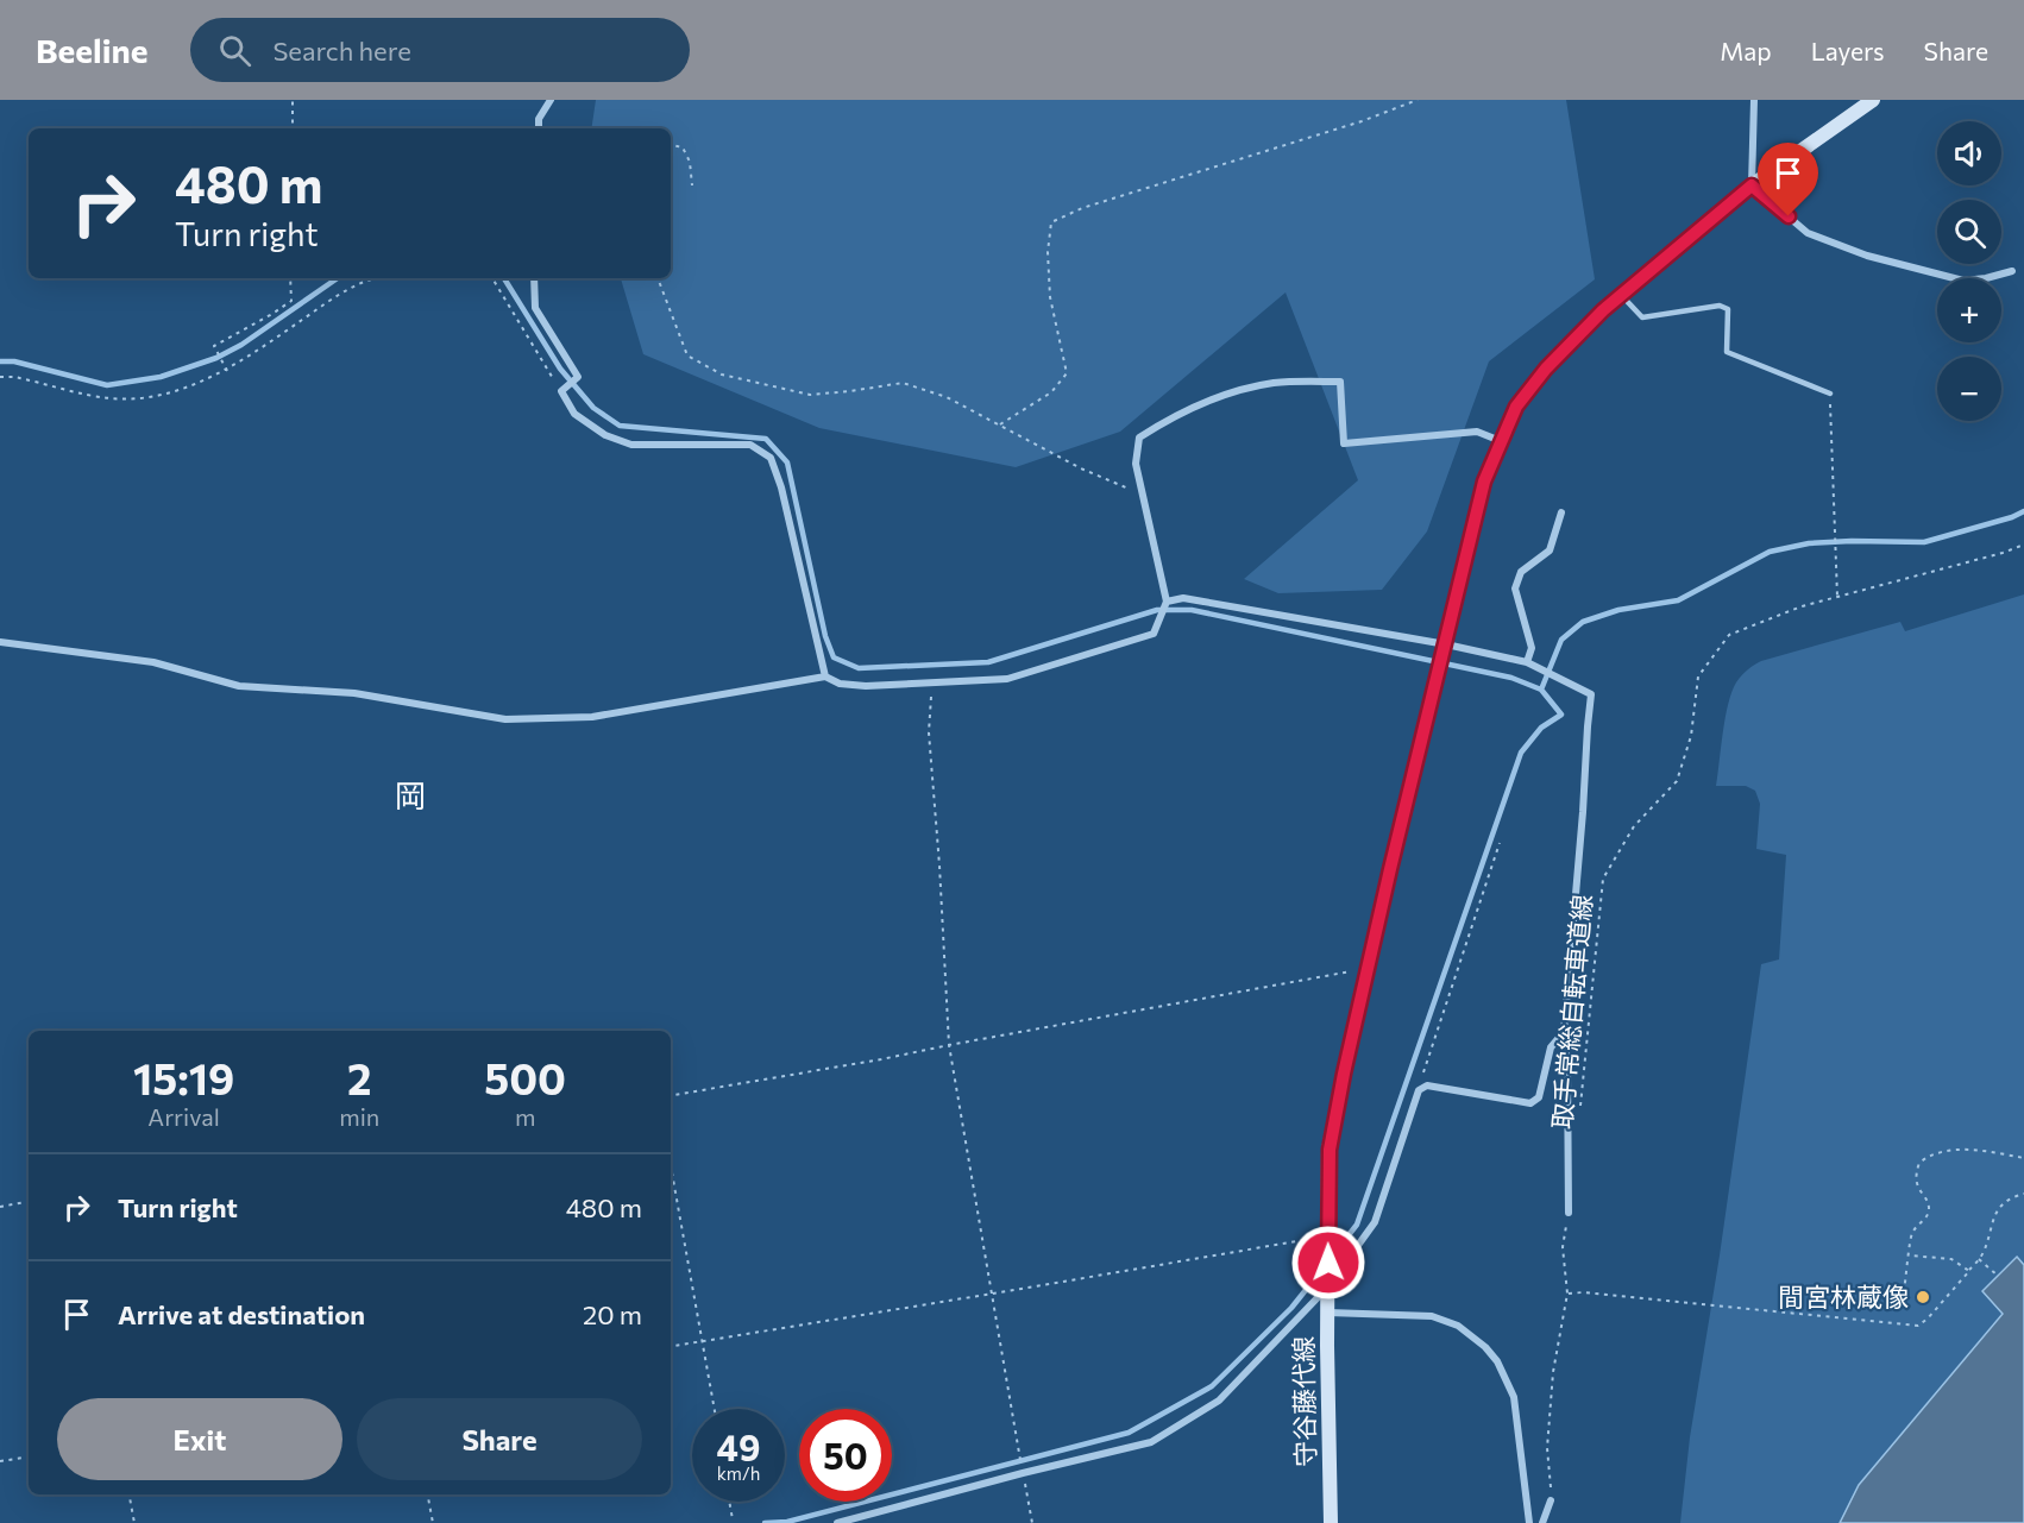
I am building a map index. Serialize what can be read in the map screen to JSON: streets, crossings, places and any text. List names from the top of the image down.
{
  "streets": {
    "main road": ["守谷藤代線"],
    "path": ["取手常総自転車道線"]
  },
  "districts": ["岡"],
  "places": ["間宮林蔵像"],
  "page": {
    "header": "Beeline",
    "search": "Search here",
    "nav": ["Map", "Layers", "Share"],
    "map_buttons": ["+", "−"],
    "turn": ["480 m", "Turn right"],
    "eta": [
      "15:19",
      "Arrival",
      "2",
      "min",
      "500",
      "m"
    ],
    "list": [
      {
        "name": "Turn right",
        "value": "480 m"
      },
      {
        "name": "Arrive at destination",
        "value": "20 m"
      }
    ],
    "buttons": ["Exit", "Share"],
    "speed": "49 km/h",
    "limit": "50"
  }
}
